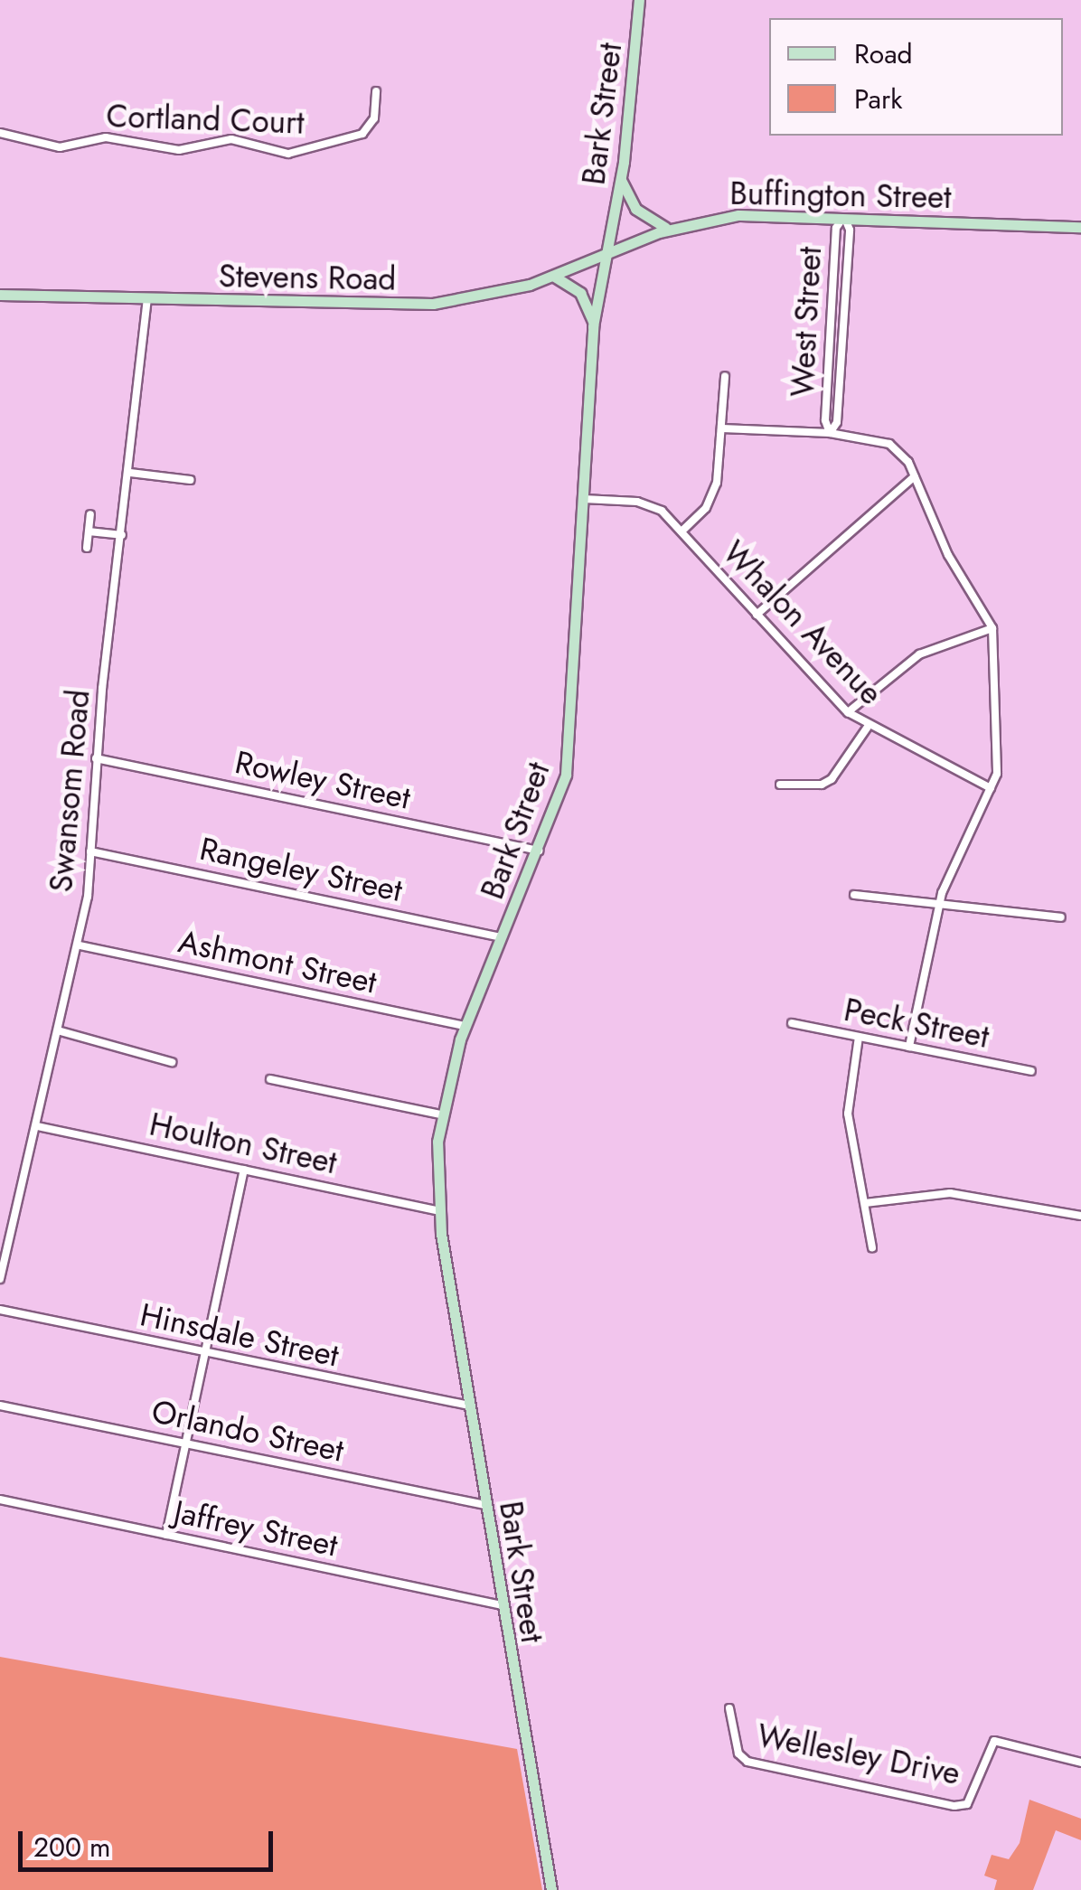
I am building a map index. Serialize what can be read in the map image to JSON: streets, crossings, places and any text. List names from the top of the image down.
{
  "streets": {
    "main road": ["Bark Street", "Buffington Street", "Stevens Road"],
    "street": [
      "Cortland Court",
      "West Street",
      "Whalon Avenue",
      "Rowley Street",
      "Swansom Road",
      "Rangeley Street",
      "Ashmont Street",
      "Peck Street",
      "Houlton Street",
      "Hinsdale Street",
      "Orlando Street",
      "Jaffrey Street",
      "Wellesley Drive"
    ]
  },
  "crossings": [
    ["Bark Street", "Buffington Street"],
    ["Bark Street", "Stevens Road"],
    ["Bark Street", "Whalon Avenue"],
    ["Bark Street", "Rowley Street"],
    ["Bark Street", "Rangeley Street"],
    ["Bark Street", "Ashmont Street"],
    ["Bark Street", "Houlton Street"],
    ["Bark Street", "Hinsdale Street"],
    ["Bark Street", "Orlando Street"],
    ["Bark Street", "Jaffrey Street"],
    ["Buffington Street", "Stevens Road"],
    ["Buffington Street", "West Street"],
    ["Stevens Road", "Swansom Road"],
    ["Rowley Street", "Swansom Road"],
    ["Swansom Road", "Rangeley Street"],
    ["Swansom Road", "Ashmont Street"],
    ["Swansom Road", "Houlton Street"]
  ],
  "legend": ["Road", "Park"],
  "scale_bar": "200 m"
}
